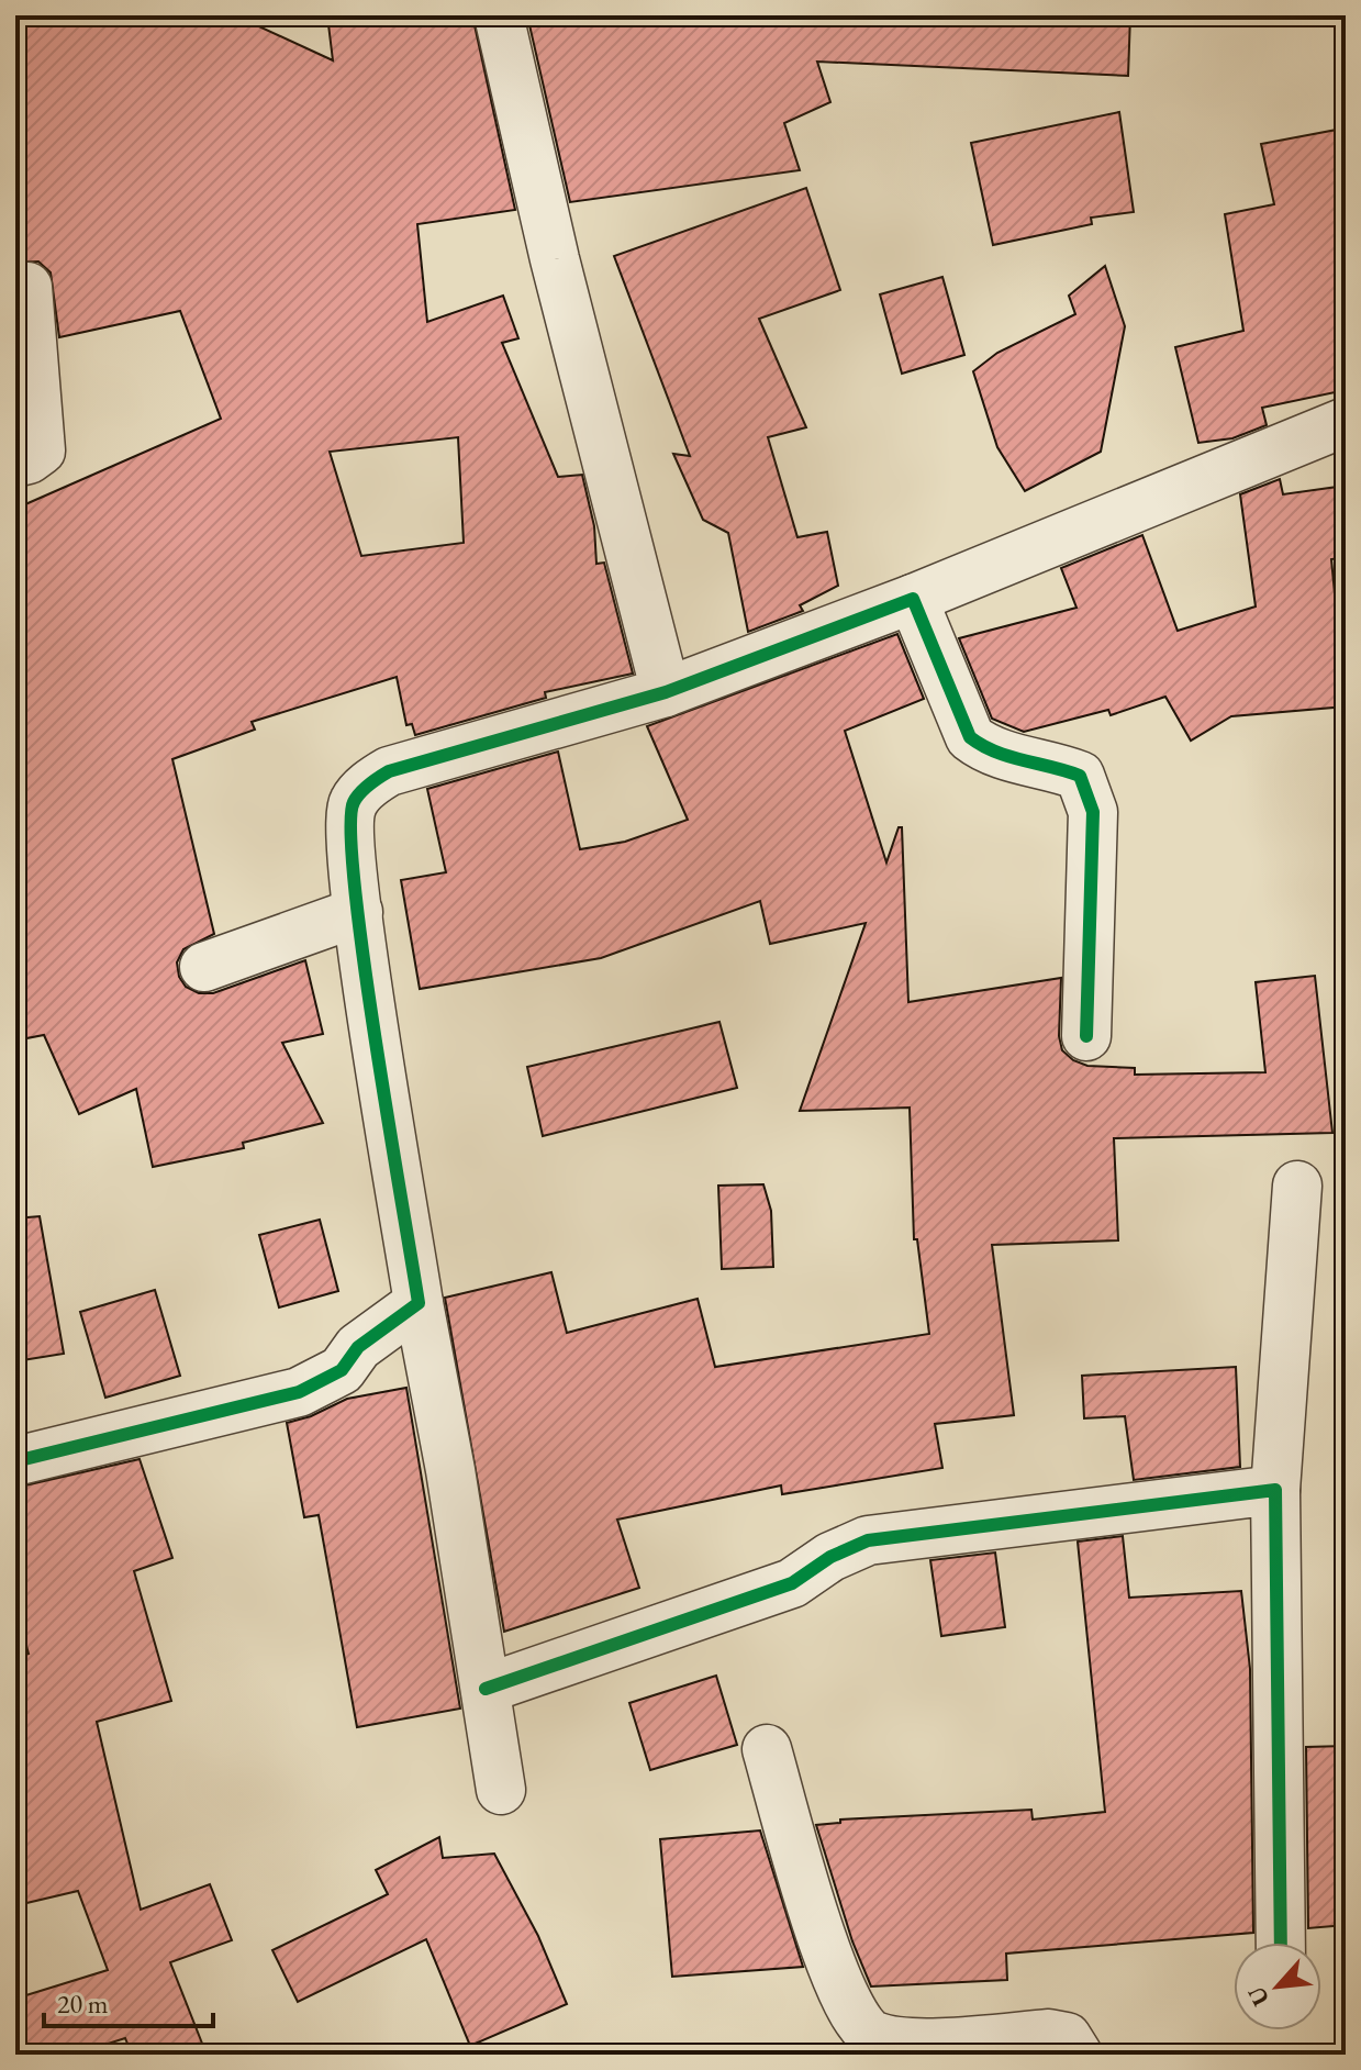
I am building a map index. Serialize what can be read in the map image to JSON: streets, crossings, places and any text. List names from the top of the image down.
{
  "scale_bar": "20 m",
  "north": "bottom left"
}
